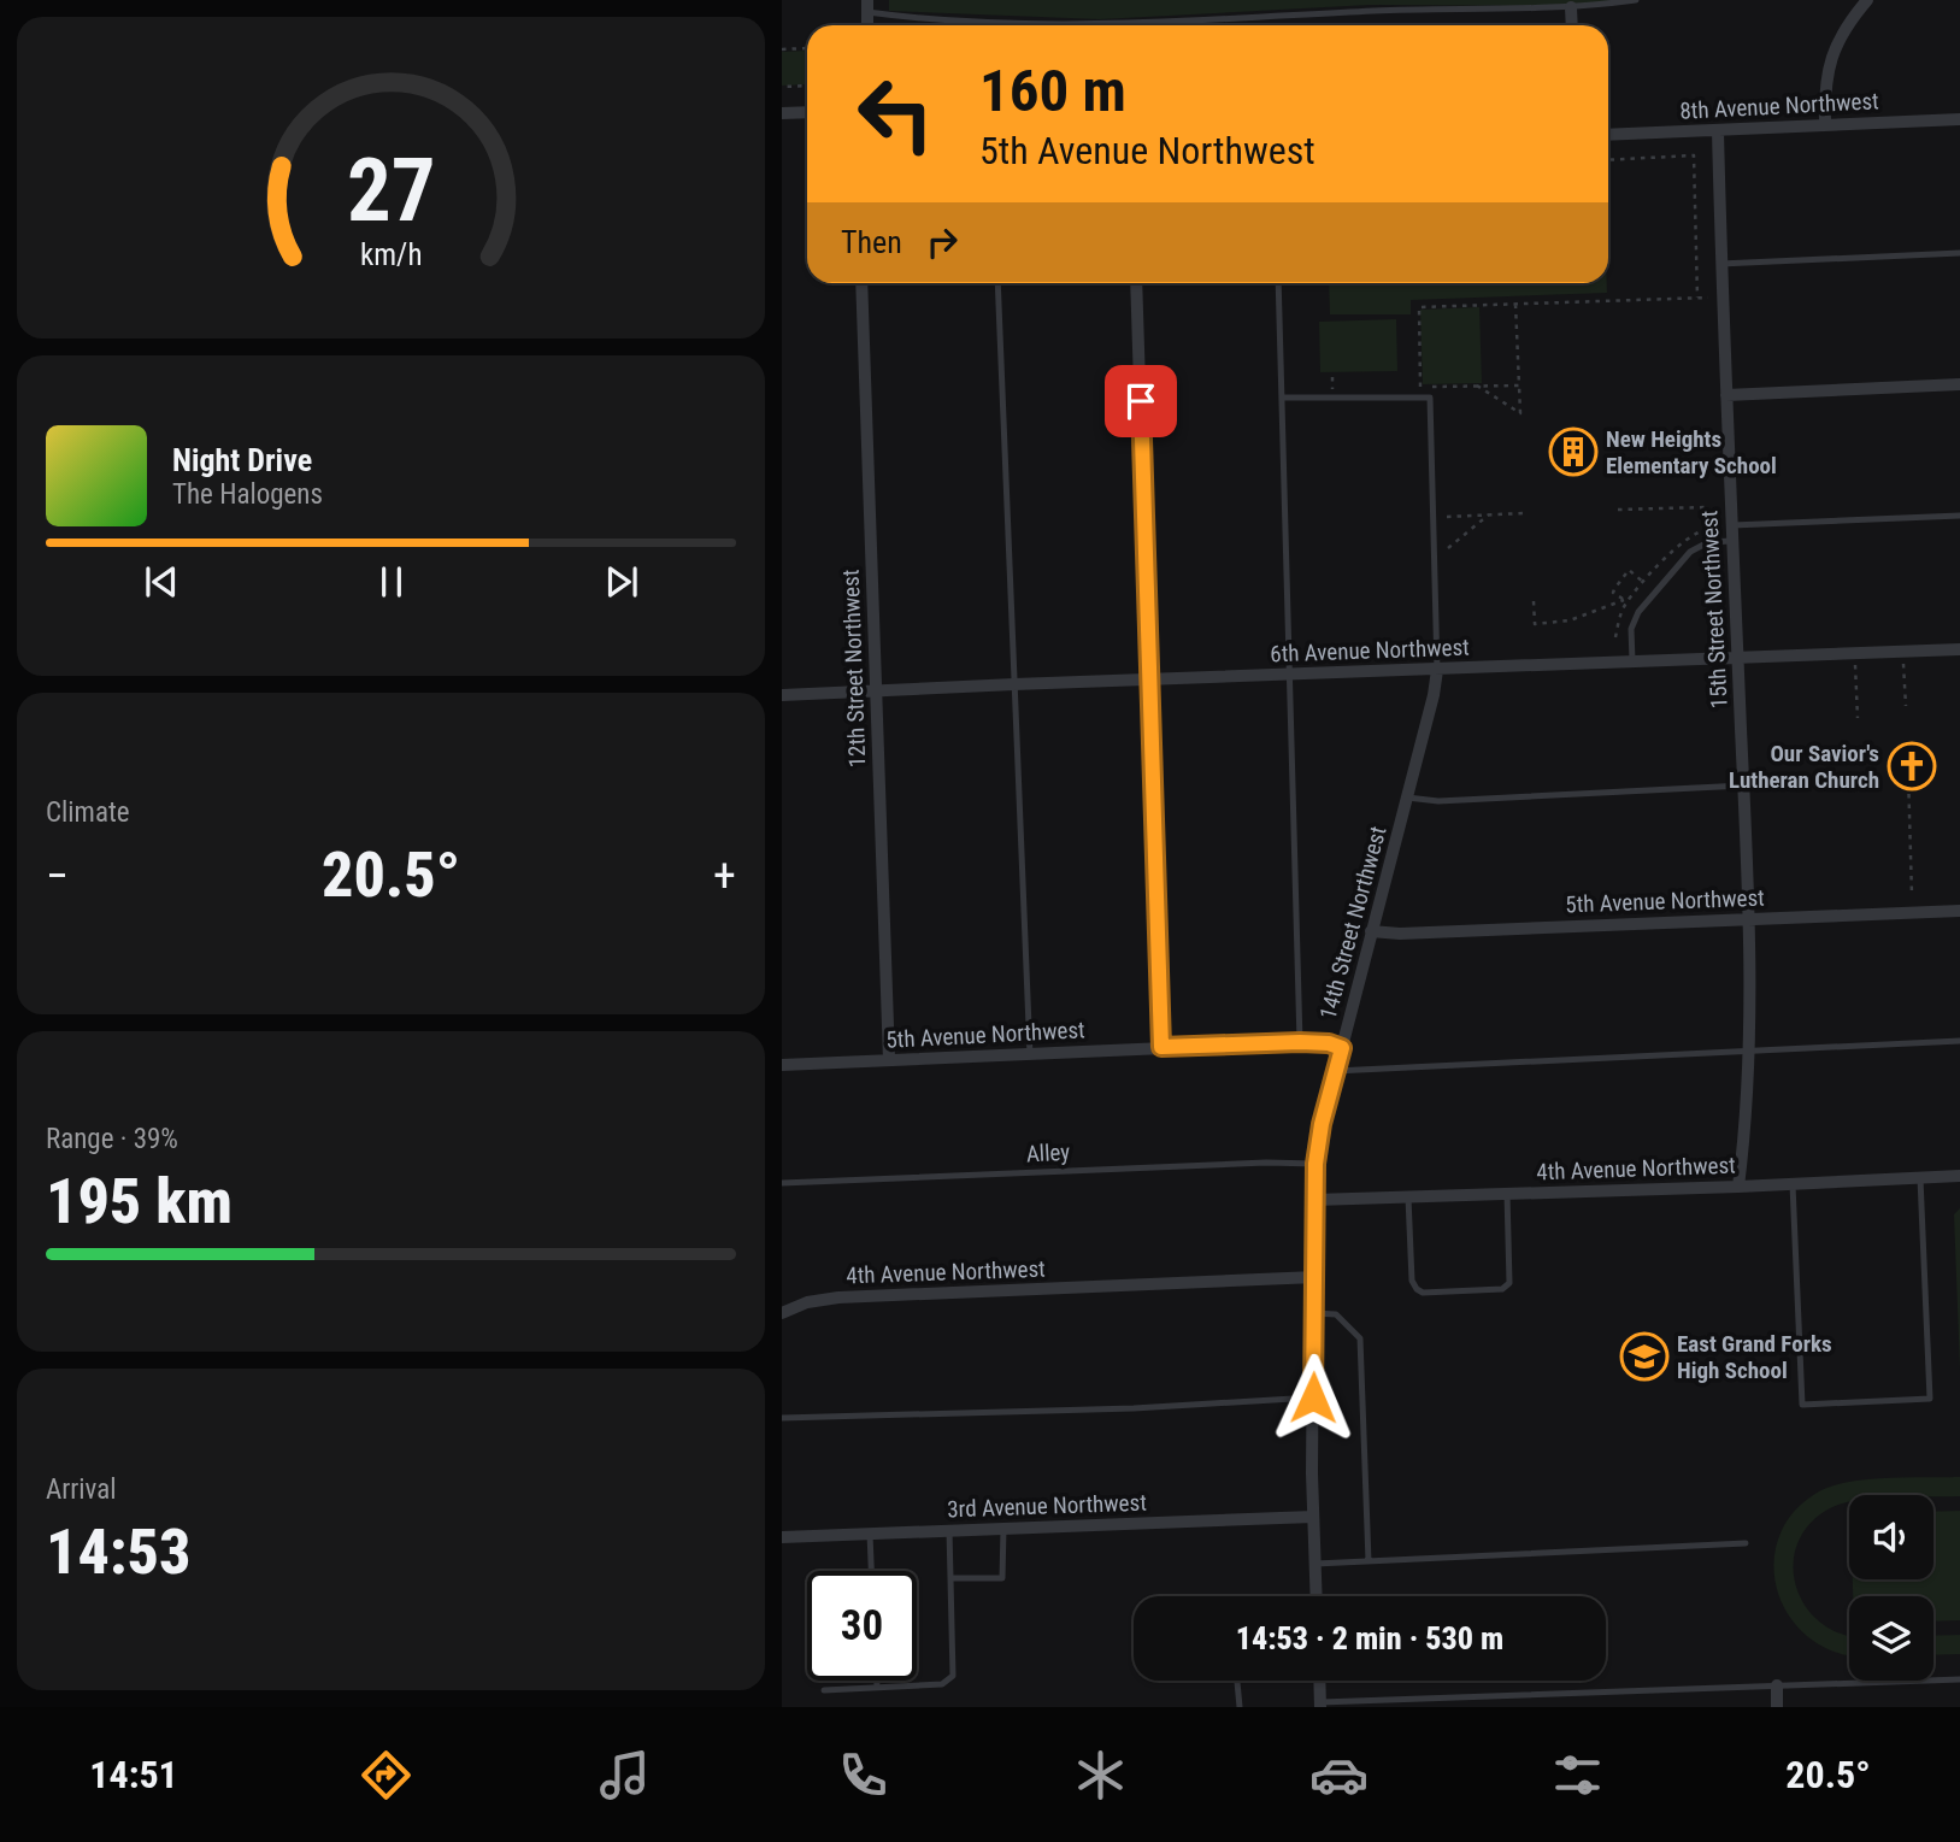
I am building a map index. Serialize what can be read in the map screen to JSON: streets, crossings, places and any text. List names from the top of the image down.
{
  "streets": {
    "street": [
      "8th Avenue Northwest",
      "15th Street Northwest",
      "6th Avenue Northwest",
      "12th Street Northwest",
      "5th Avenue Northwest",
      "14th Street Northwest",
      "4th Avenue Northwest",
      "3rd Avenue Northwest"
    ],
    "lane": ["Alley"]
  },
  "crossings": [
    ["8th Avenue Northwest", "15th Street Northwest"],
    ["15th Street Northwest", "6th Avenue Northwest"],
    ["15th Street Northwest", "5th Avenue Northwest"],
    ["15th Street Northwest", "4th Avenue Northwest"],
    ["6th Avenue Northwest", "12th Street Northwest"],
    ["6th Avenue Northwest", "14th Street Northwest"],
    ["12th Street Northwest", "5th Avenue Northwest"],
    ["5th Avenue Northwest", "14th Street Northwest"],
    ["14th Street Northwest", "Alley"],
    ["14th Street Northwest", "4th Avenue Northwest"],
    ["14th Street Northwest", "3rd Avenue Northwest"]
  ],
  "places": {
    "building": ["New Heights Elementary School"],
    "church": ["Our Savior's Lutheran Church"],
    "school or university": ["East Grand Forks High School"]
  },
  "page": {
    "turn": ["160 m", "5th Avenue Northwest"],
    "then": "Then",
    "song": ["Night Drive", "The Halogens"],
    "tile": [
      "Climate",
      ["Range · 39%", "195 km"],
      ["Arrival", "14:53"]
    ],
    "heat": ["−", "20.5°", "+"],
    "limit": "30",
    "trip": "14:53 · 2 min · 530 m",
    "tabs": ["14:51", "20.5°"],
    "gauge": ["27", "km/h"]
  }
}
